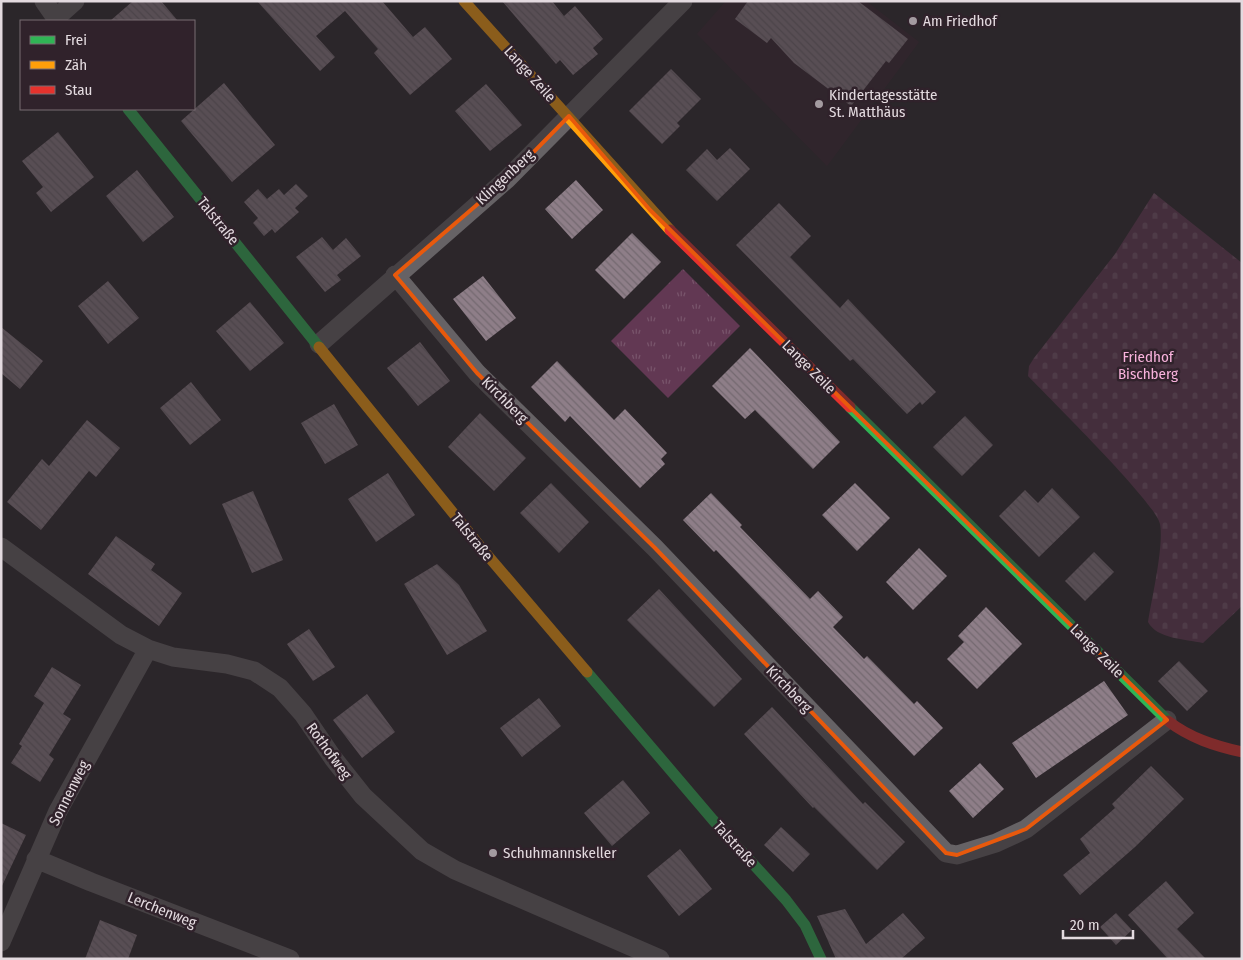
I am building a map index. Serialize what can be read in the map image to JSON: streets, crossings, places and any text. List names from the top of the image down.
{
  "streets": {
    "street": [
      "Lange Zeile",
      "Klingenberg",
      "Talstraße",
      "Kirchberg",
      "Rothofweg",
      "Sonnenweg",
      "Lerchenweg"
    ]
  },
  "crossings": [
    ["Lange Zeile", "Klingenberg"],
    ["Lange Zeile", "Kirchberg"],
    ["Klingenberg", "Talstraße"],
    ["Klingenberg", "Kirchberg"],
    ["Rothofweg", "Sonnenweg"],
    ["Sonnenweg", "Lerchenweg"]
  ],
  "parks": ["Friedhof Bischberg"],
  "places": ["Am Friedhof", "Kindertagesstätte St. Matthäus", "Schuhmannskeller"],
  "legend": ["Frei", "Zäh", "Stau"],
  "scale_bar": "20 m"
}
